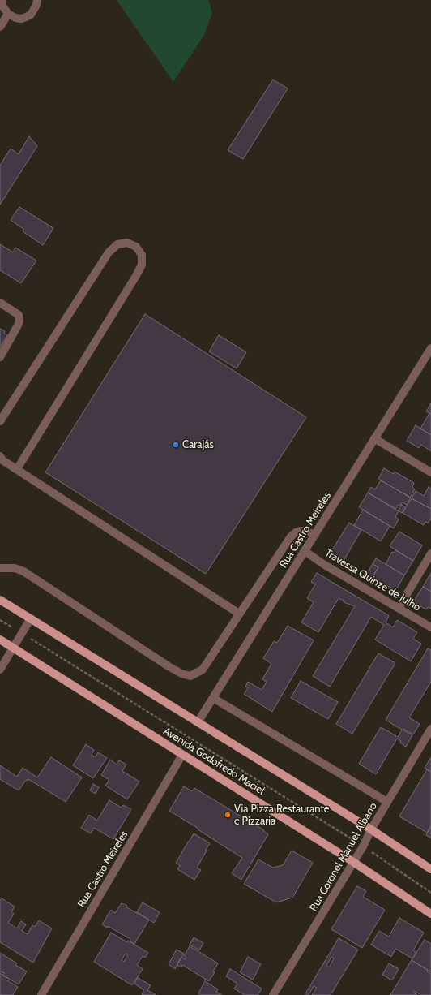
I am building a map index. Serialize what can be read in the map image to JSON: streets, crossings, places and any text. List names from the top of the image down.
{
  "streets": {
    "main road": ["Avenida Godofredo Maciel"],
    "street": ["Rua Castro Meireles", "Travessa Quinze de Julho", "Rua Coronel Manuel Albano"]
  },
  "crossings": [
    ["Rua Castro Meireles", "Travessa Quinze de Julho"],
    ["Rua Castro Meireles", "Avenida Godofredo Maciel"],
    ["Avenida Godofredo Maciel", "Rua Coronel Manuel Albano"]
  ],
  "places": ["Carajás", "Via Pizza Restaurante e Pizzaria"]
}
